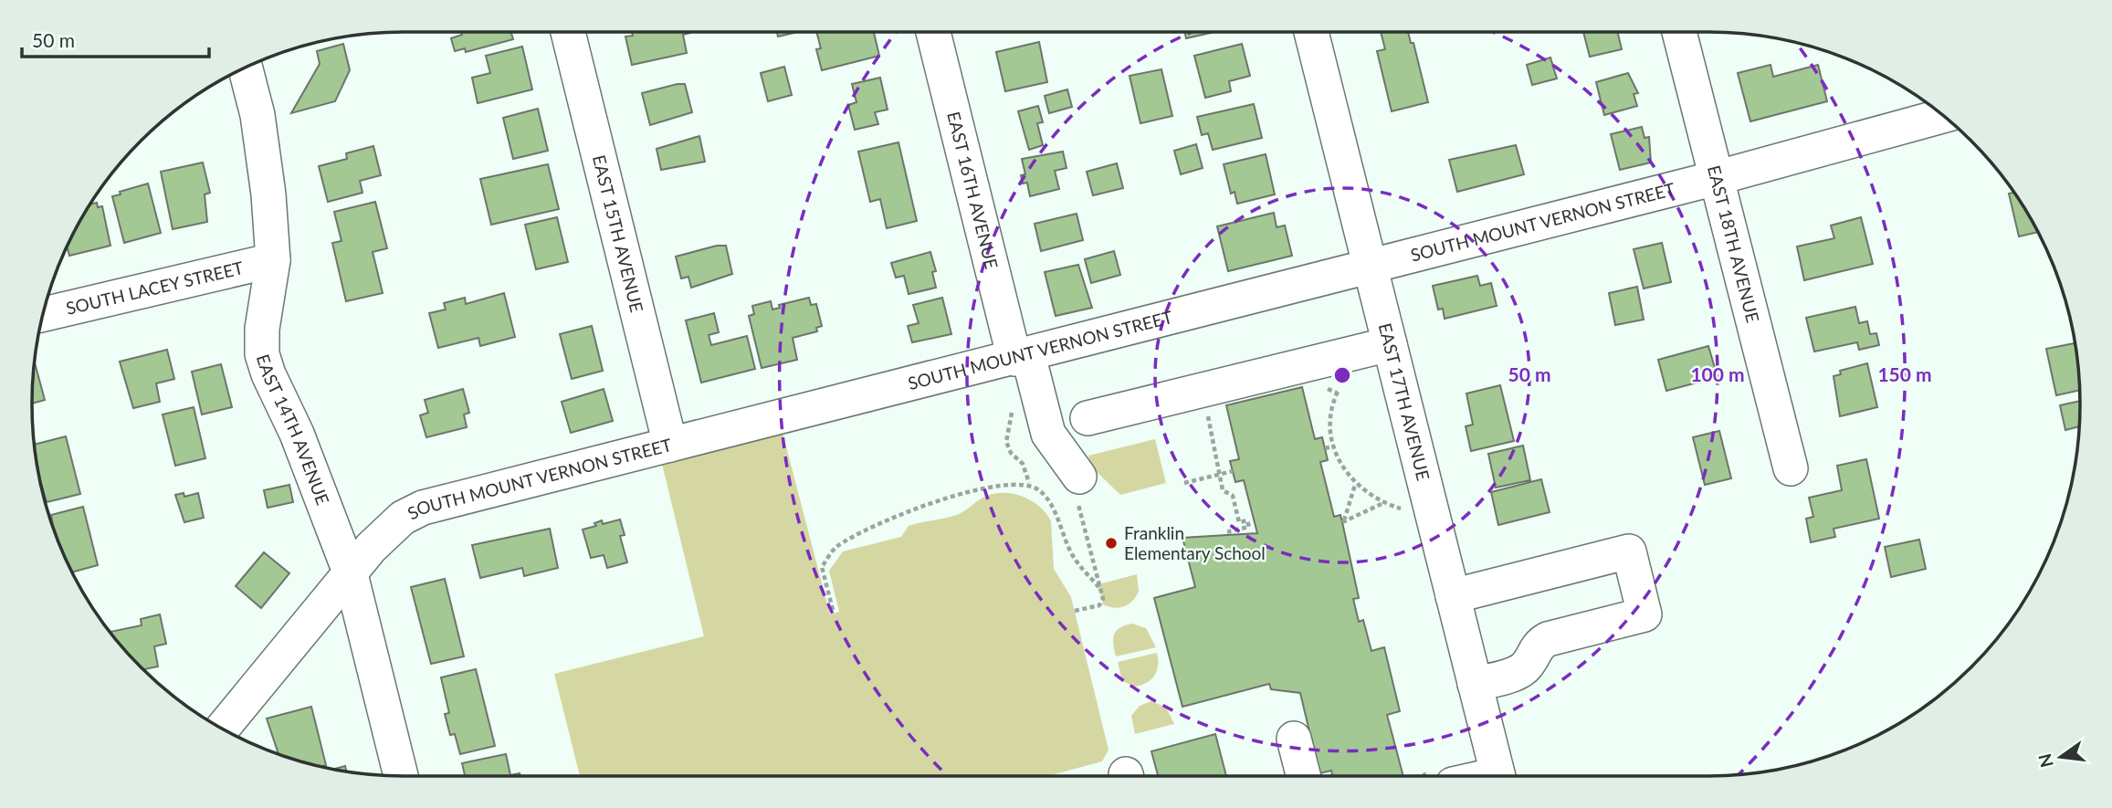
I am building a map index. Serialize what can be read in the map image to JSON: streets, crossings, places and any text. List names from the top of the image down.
{
  "streets": {
    "street": [
      "EAST 16TH AVENUE",
      "SOUTH MOUNT VERNON STREET",
      "EAST 15TH AVENUE",
      "EAST 18TH AVENUE",
      "SOUTH LACEY STREET",
      "EAST 17TH AVENUE",
      "EAST 14TH AVENUE"
    ]
  },
  "crossings": [
    ["EAST 16TH AVENUE", "SOUTH MOUNT VERNON STREET"],
    ["SOUTH MOUNT VERNON STREET", "EAST 15TH AVENUE"],
    ["SOUTH MOUNT VERNON STREET", "EAST 18TH AVENUE"],
    ["SOUTH MOUNT VERNON STREET", "EAST 17TH AVENUE"],
    ["SOUTH MOUNT VERNON STREET", "EAST 14TH AVENUE"],
    ["SOUTH LACEY STREET", "EAST 14TH AVENUE"]
  ],
  "places": ["Franklin Elementary School"],
  "scale_bar": "50 m",
  "north": "left",
  "rings": ["50 m", "100 m", "150 m"]
}
